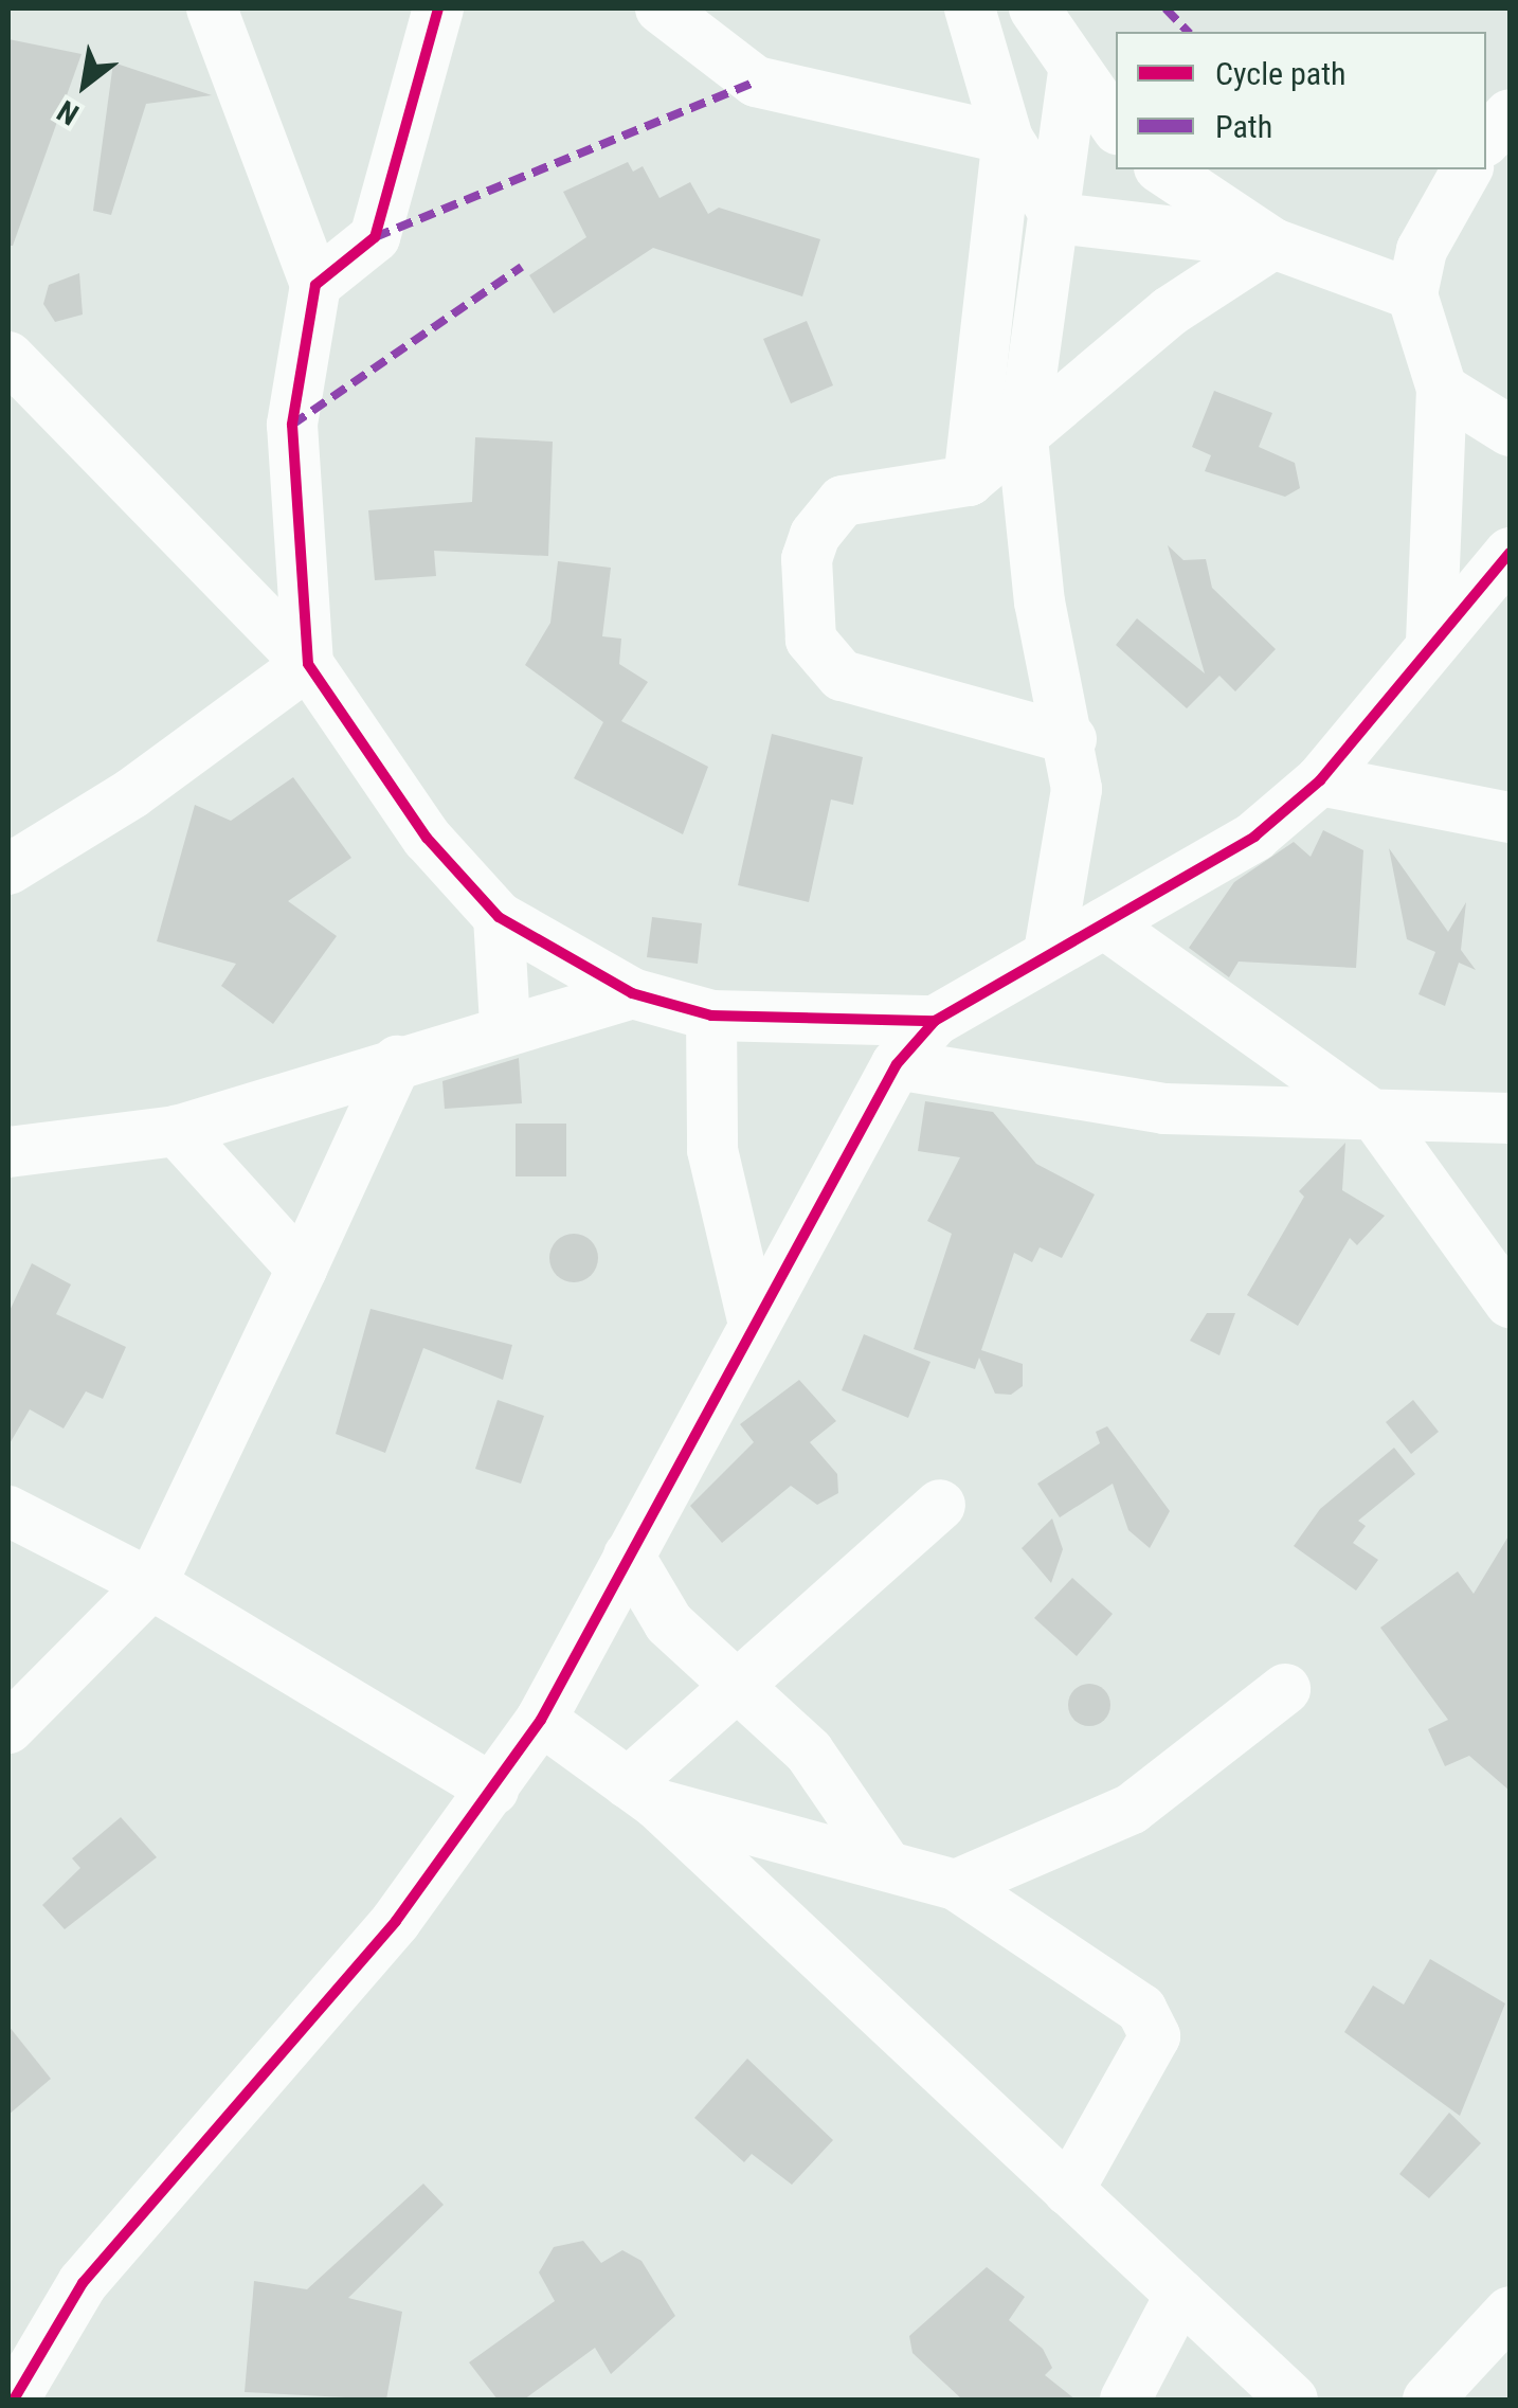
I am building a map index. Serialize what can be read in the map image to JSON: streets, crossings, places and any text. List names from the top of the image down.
{
  "legend": ["Cycle path", "Path"],
  "north": "bottom left"
}
